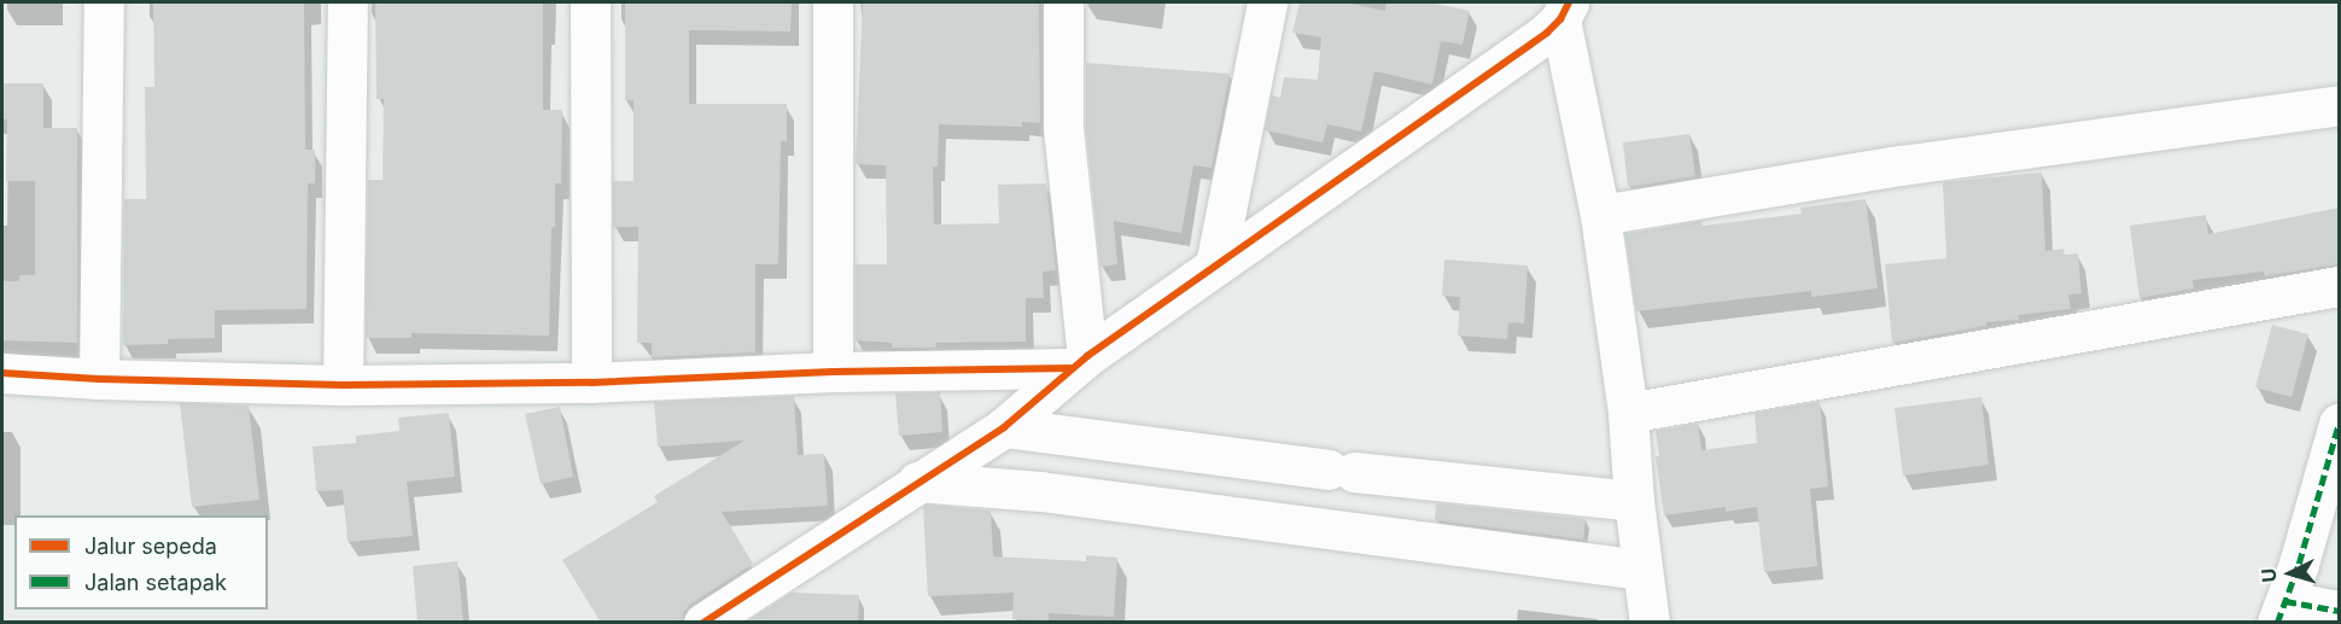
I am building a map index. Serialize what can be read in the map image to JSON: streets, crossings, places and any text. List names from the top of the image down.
{
  "legend": ["Jalur sepeda", "Jalan setapak"],
  "north": "left"
}
